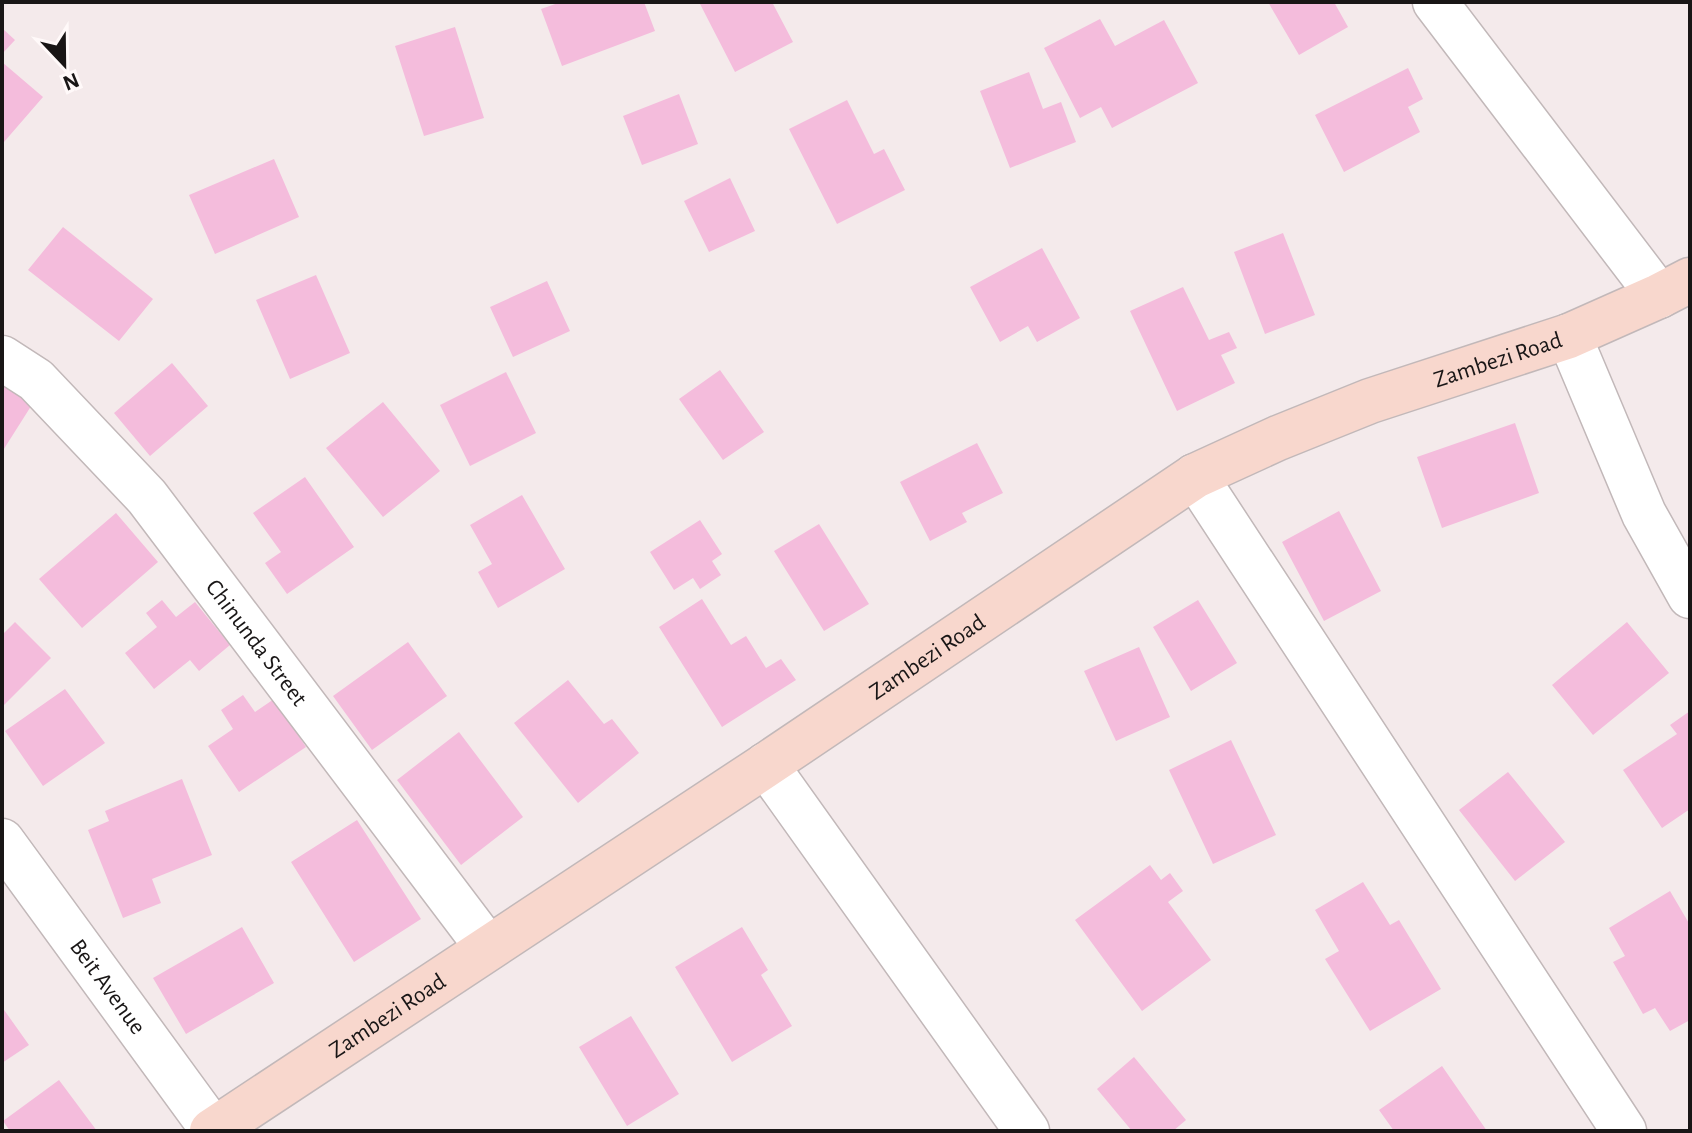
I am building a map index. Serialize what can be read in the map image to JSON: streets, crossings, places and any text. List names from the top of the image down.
{
  "streets": {
    "street": ["Zambezi Road", "Chinunda Street", "Beit Avenue"]
  },
  "crossings": [
    ["Zambezi Road", "Chinunda Street"],
    ["Zambezi Road", "Beit Avenue"]
  ],
  "north": "bottom"
}
